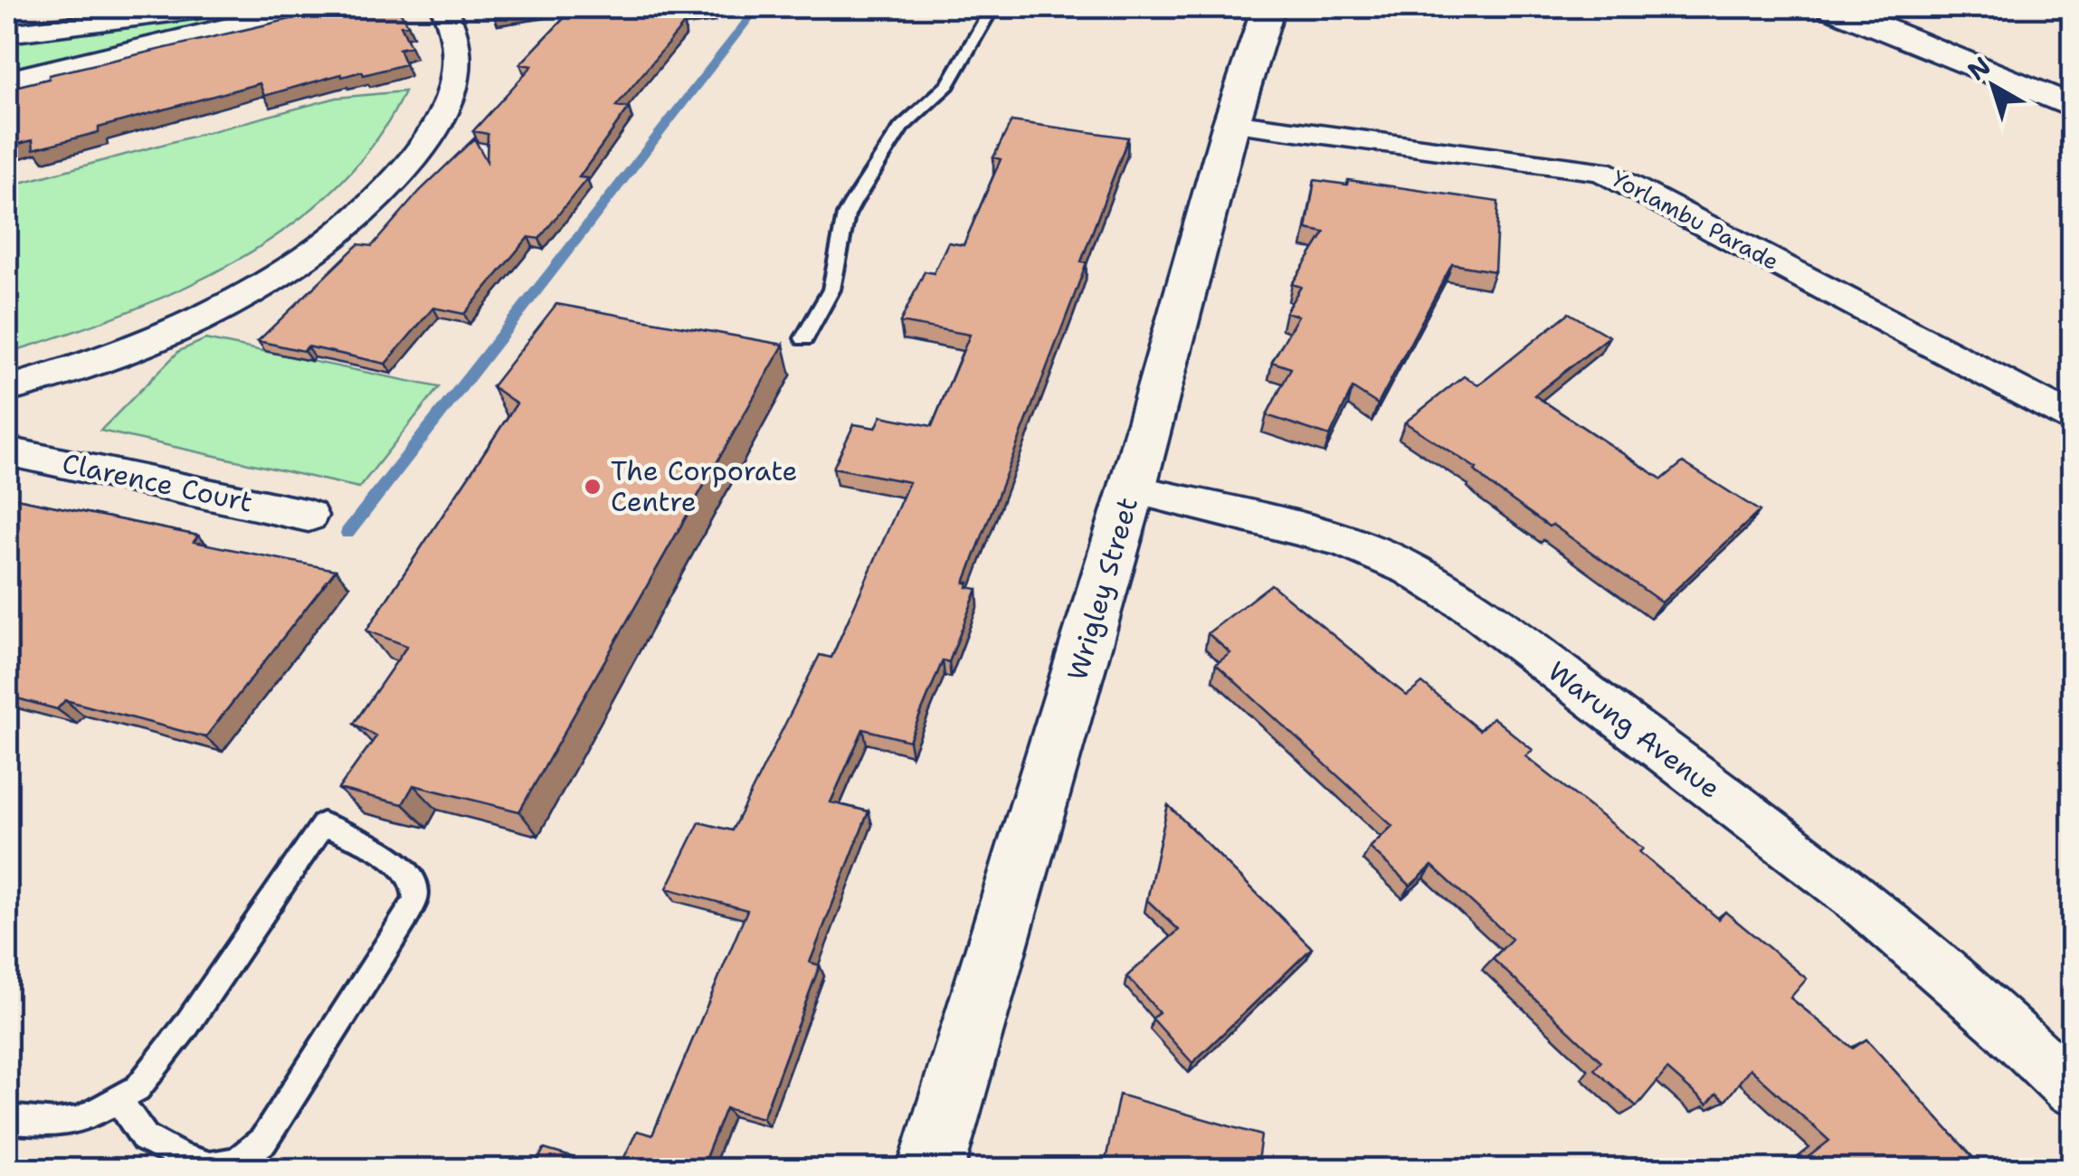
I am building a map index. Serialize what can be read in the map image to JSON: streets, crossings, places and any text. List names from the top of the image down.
{
  "streets": {
    "street": [
      "Yorlambu Parade",
      "Clarence Court",
      "Wrigley Street",
      "Warung Avenue"
    ]
  },
  "crossings": [
    ["Yorlambu Parade", "Wrigley Street"],
    ["Wrigley Street", "Warung Avenue"]
  ],
  "places": ["The Corporate Centre"],
  "north": "top left"
}
